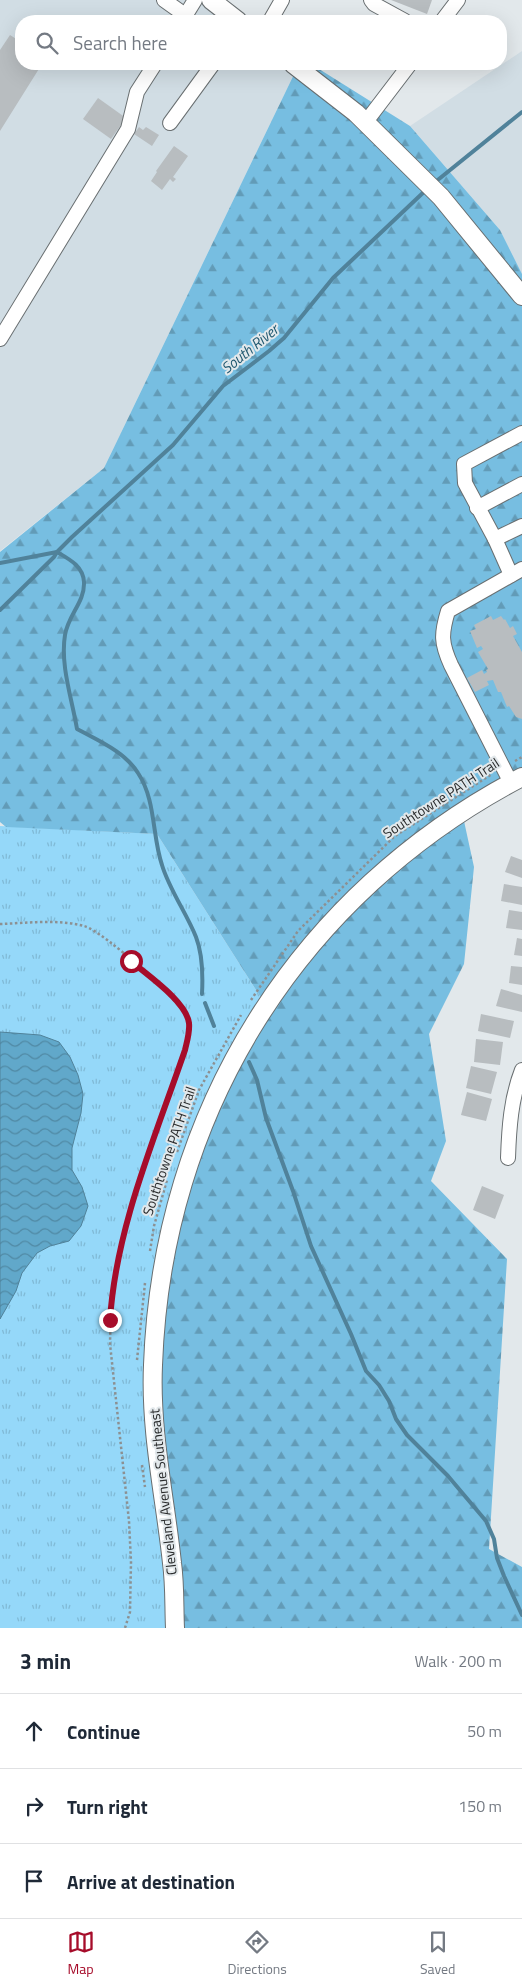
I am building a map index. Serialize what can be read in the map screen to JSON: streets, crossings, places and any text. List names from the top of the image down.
{
  "streets": {
    "main road": ["Cleveland Avenue Southeast"],
    "path": ["Southtowne PATH Trail"]
  },
  "crossings": [
    ["Southtowne PATH Trail", "Cleveland Avenue Southeast"]
  ],
  "water": ["South River"],
  "page": {
    "search": "Search here",
    "heading": ["3 min", "Walk · 200 m"],
    "list": [
      ["Continue", "50 m"],
      ["Turn right", "150 m"],
      "Arrive at destination"
    ],
    "nav": ["Map", "Directions", "Saved"]
  }
}
